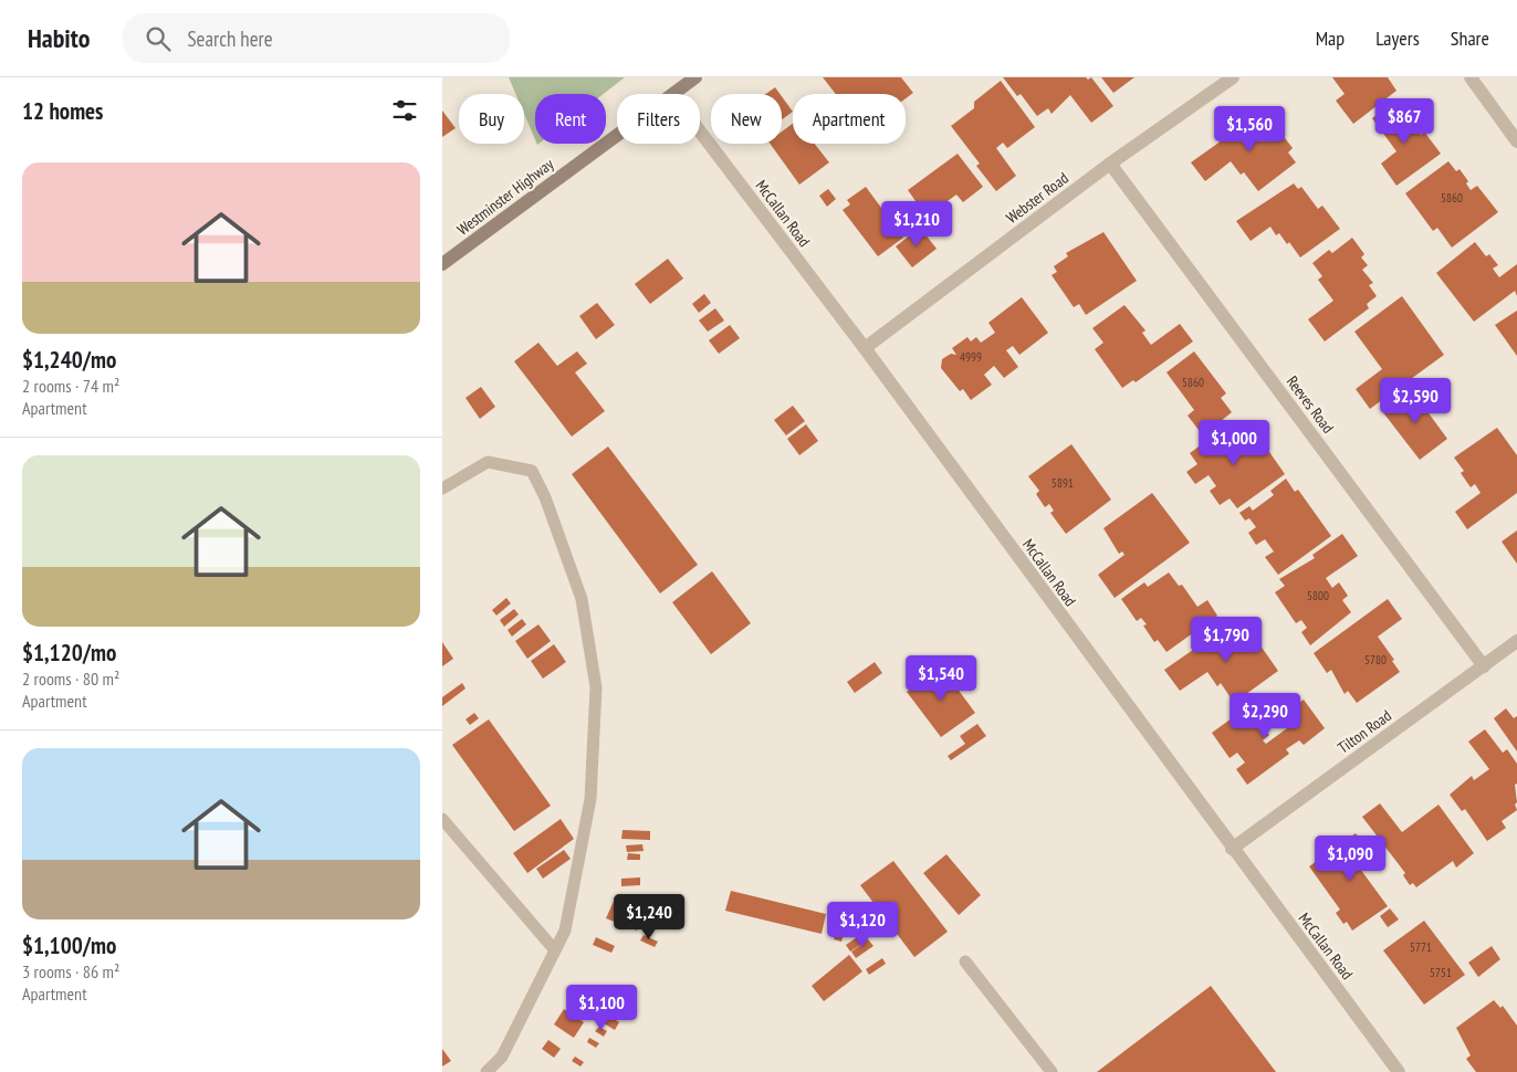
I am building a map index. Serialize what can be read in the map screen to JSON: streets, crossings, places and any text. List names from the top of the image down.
{
  "streets": {
    "main road": ["Westminster Highway"],
    "street": [
      "Webster Road",
      "McCallan Road",
      "Reeves Road",
      "Tilton Road"
    ]
  },
  "crossings": [
    ["Webster Road", "McCallan Road"],
    ["Webster Road", "Reeves Road"],
    ["McCallan Road", "Tilton Road"],
    ["Reeves Road", "Tilton Road"]
  ],
  "house_numbers": [
    "5860",
    "4999",
    "5860",
    "5891",
    "5800",
    "5780",
    "5771",
    "5751"
  ],
  "page": {
    "header": "Habito",
    "search": "Search here",
    "nav": ["Map", "Layers", "Share"],
    "heading": "12 homes",
    "chip": [
      "Buy",
      "Rent",
      "Filters",
      "New",
      "Apartment"
    ],
    "price": [
      "$867",
      "$1,560",
      "$1,210",
      "$2,590",
      "$1,000",
      "$1,790",
      "$1,540",
      "$2,290",
      "$1,090",
      "$1,240",
      "$1,120",
      "$1,100"
    ],
    "list": [
      {
        "name": "$1,240/mo",
        "note": "2 rooms · 74 m² · Apartment"
      },
      {
        "name": "$1,120/mo",
        "note": "2 rooms · 80 m² · Apartment"
      },
      {
        "name": "$1,100/mo",
        "note": "3 rooms · 86 m² · Apartment"
      }
    ]
  }
}
